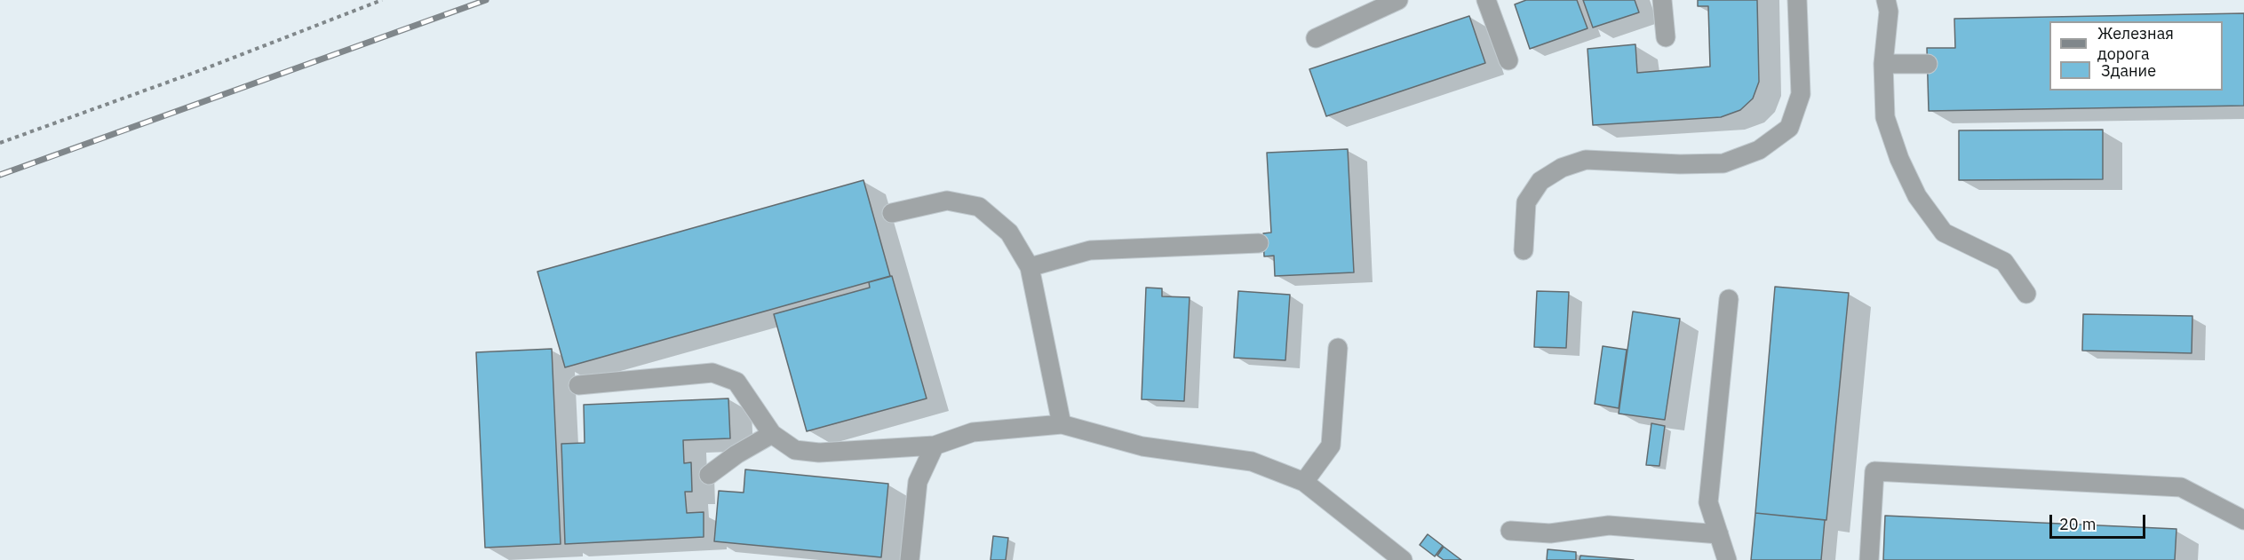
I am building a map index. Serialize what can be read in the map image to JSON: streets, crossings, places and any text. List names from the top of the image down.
{
  "legend": ["Железная дорога", "Здание"],
  "scale_bar": "20 m"
}
